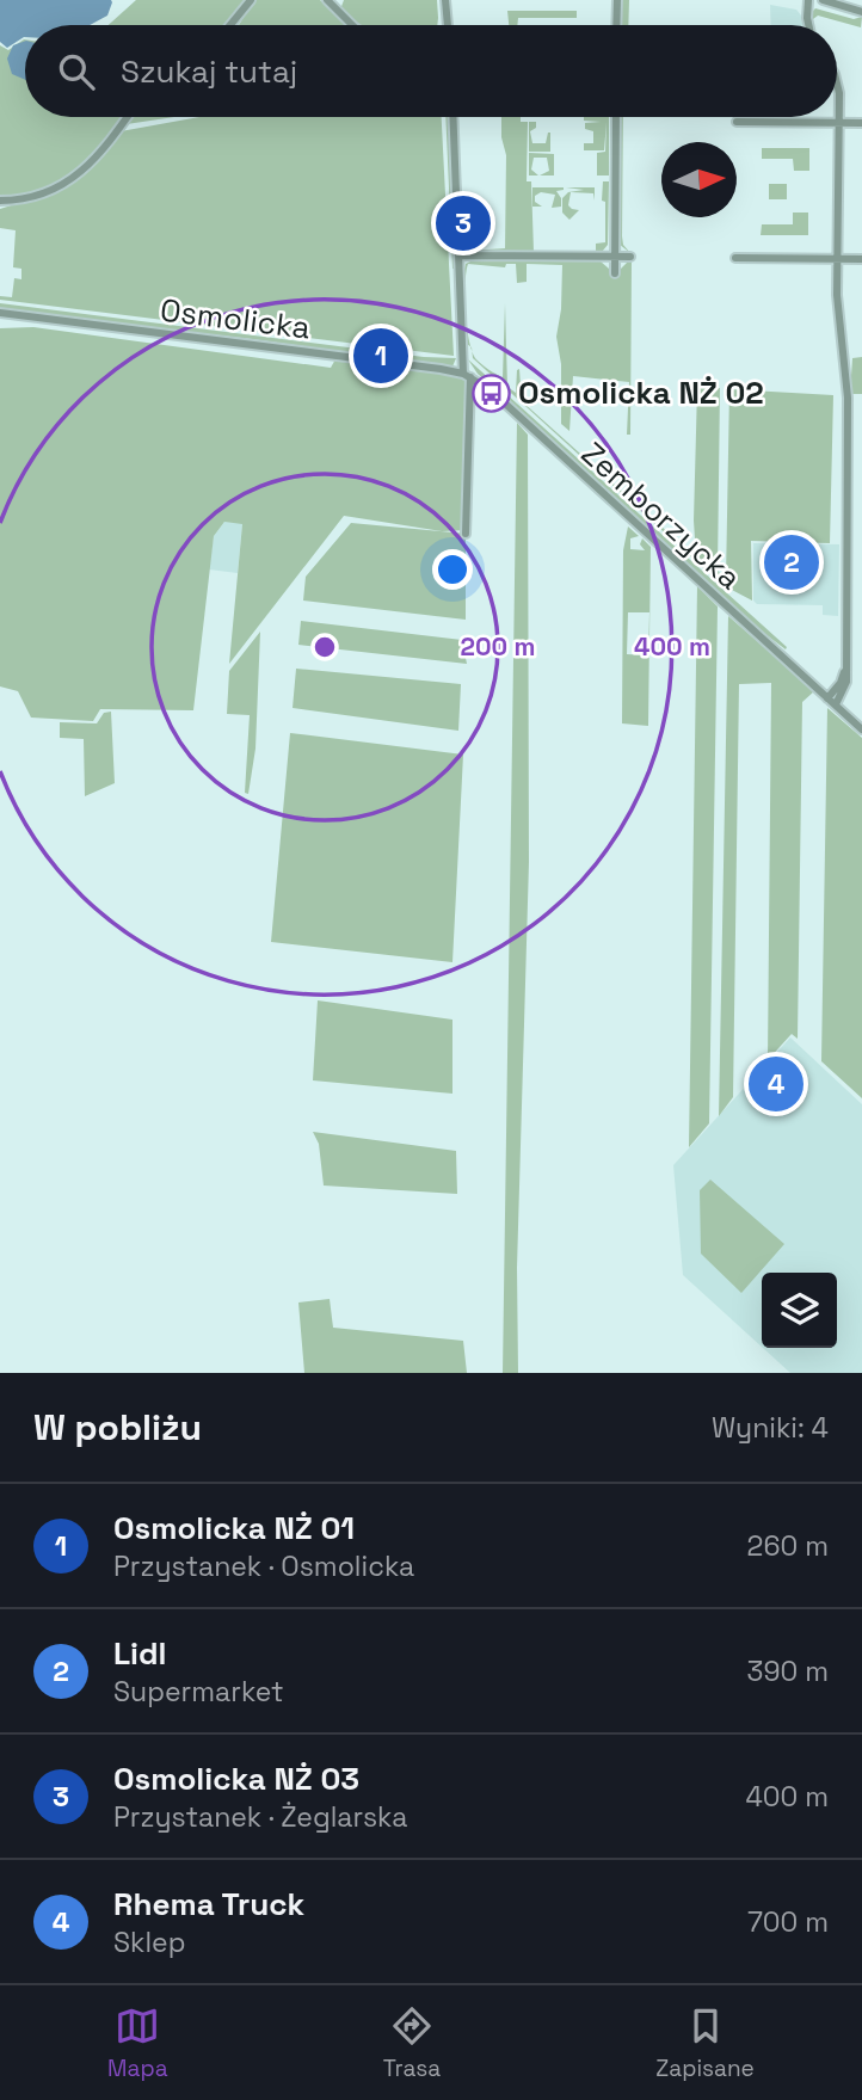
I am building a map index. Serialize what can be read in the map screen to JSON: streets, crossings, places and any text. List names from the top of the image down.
{
  "streets": {
    "street": ["Osmolicka", "Zemborzycka"]
  },
  "crossings": [
    ["Osmolicka", "Zemborzycka"]
  ],
  "places": {
    "bus stop": ["Osmolicka NŻ 02"]
  },
  "north": "right",
  "page": {
    "search": "Szukaj tutaj",
    "pins": [
      "3",
      "1",
      "2",
      "4"
    ],
    "heading": ["W pobliżu", "Wyniki: 4"],
    "list": [
      {
        "mark": "1",
        "name": "Osmolicka NŻ 01",
        "note": "Przystanek · Osmolicka",
        "value": "260 m"
      },
      {
        "mark": "2",
        "name": "Lidl",
        "note": "Supermarket",
        "value": "390 m"
      },
      {
        "mark": "3",
        "name": "Osmolicka NŻ 03",
        "note": "Przystanek · Żeglarska",
        "value": "400 m"
      },
      {
        "mark": "4",
        "name": "Rhema Truck",
        "note": "Sklep",
        "value": "700 m"
      }
    ],
    "nav": ["Mapa", "Trasa", "Zapisane"]
  },
  "rings": ["200 m", "400 m"]
}
